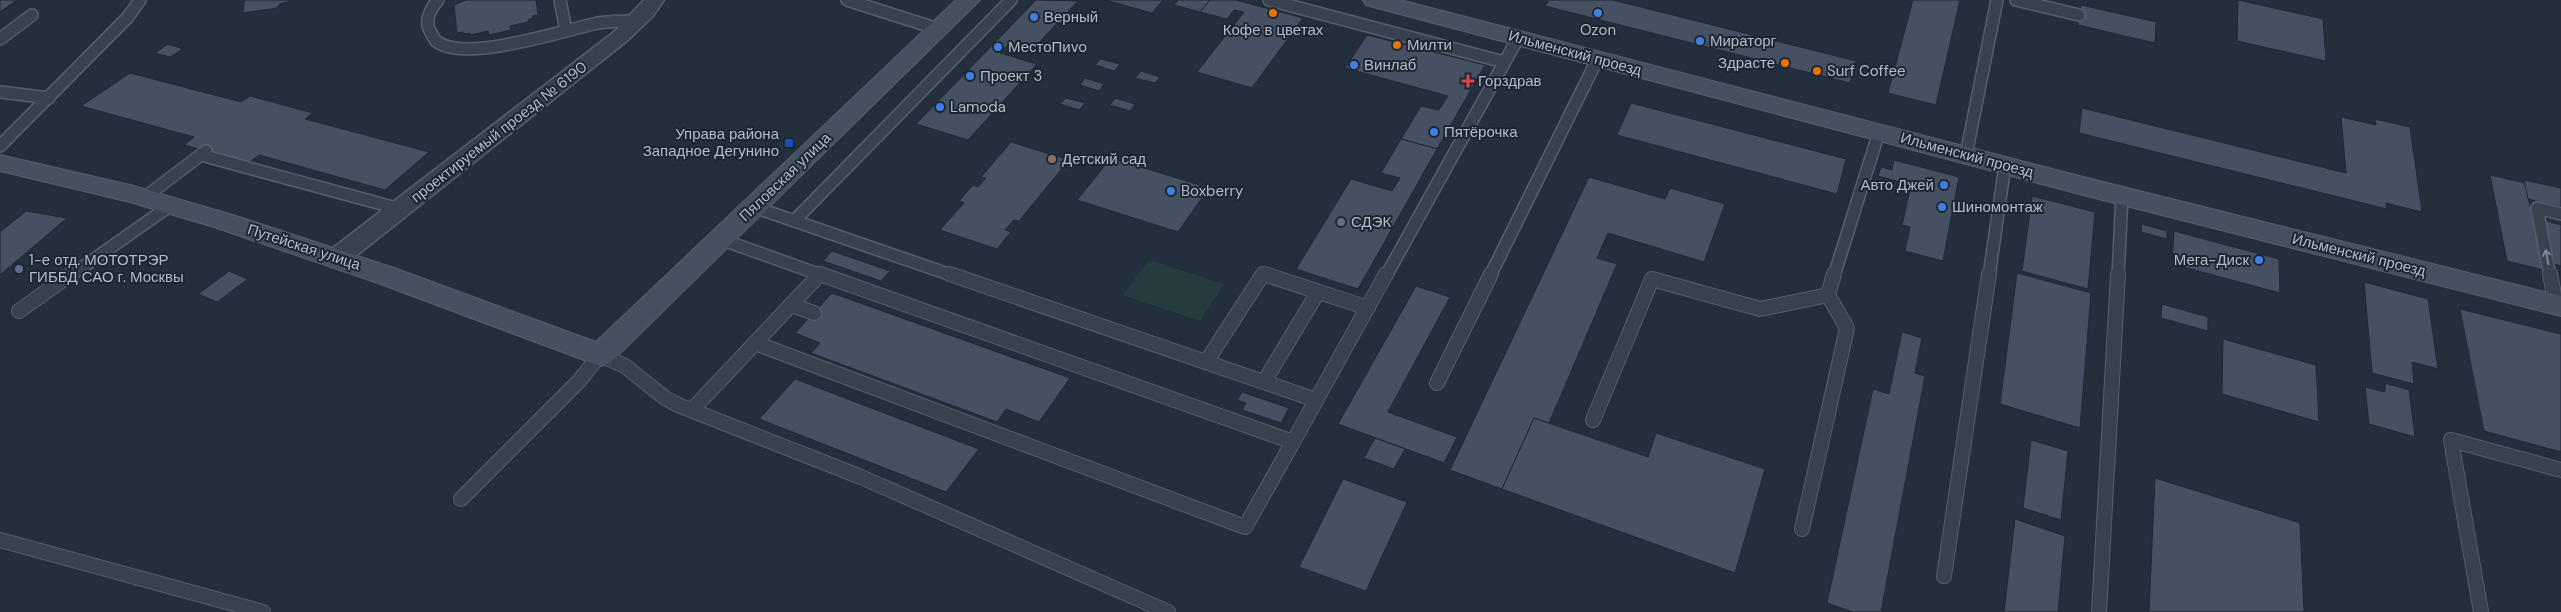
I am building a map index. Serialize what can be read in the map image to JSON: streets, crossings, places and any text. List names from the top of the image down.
{
  "streets": {
    "street": [
      "Ильменский проезд",
      "проектируемый проезд № 6190",
      "Пяловская улица",
      "Путейская улица"
    ]
  },
  "crossings": [
    ["проектируемый проезд № 6190", "Путейская улица"],
    ["Пяловская улица", "Путейская улица"]
  ],
  "places": {
    "other": [
      "Кофе в цветах",
      "Ozon",
      "Верный",
      "Мираторг",
      "Милти",
      "МестоПиvo",
      "Здрасте",
      "Винлаб",
      "Surf Coffee",
      "Проект 3",
      "Lamoda",
      "Пятёрочка",
      "Детский сад",
      "Авто Джей",
      "Boxberry",
      "Шиномонтаж",
      "СДЭК",
      "Мега-Диск",
      "1-е отд. МОТОТРЭР ГИББД САО г. Москвы"
    ],
    "health": ["Горздрав"],
    "transit": ["Управа района Западное Дегунино"]
  }
}
